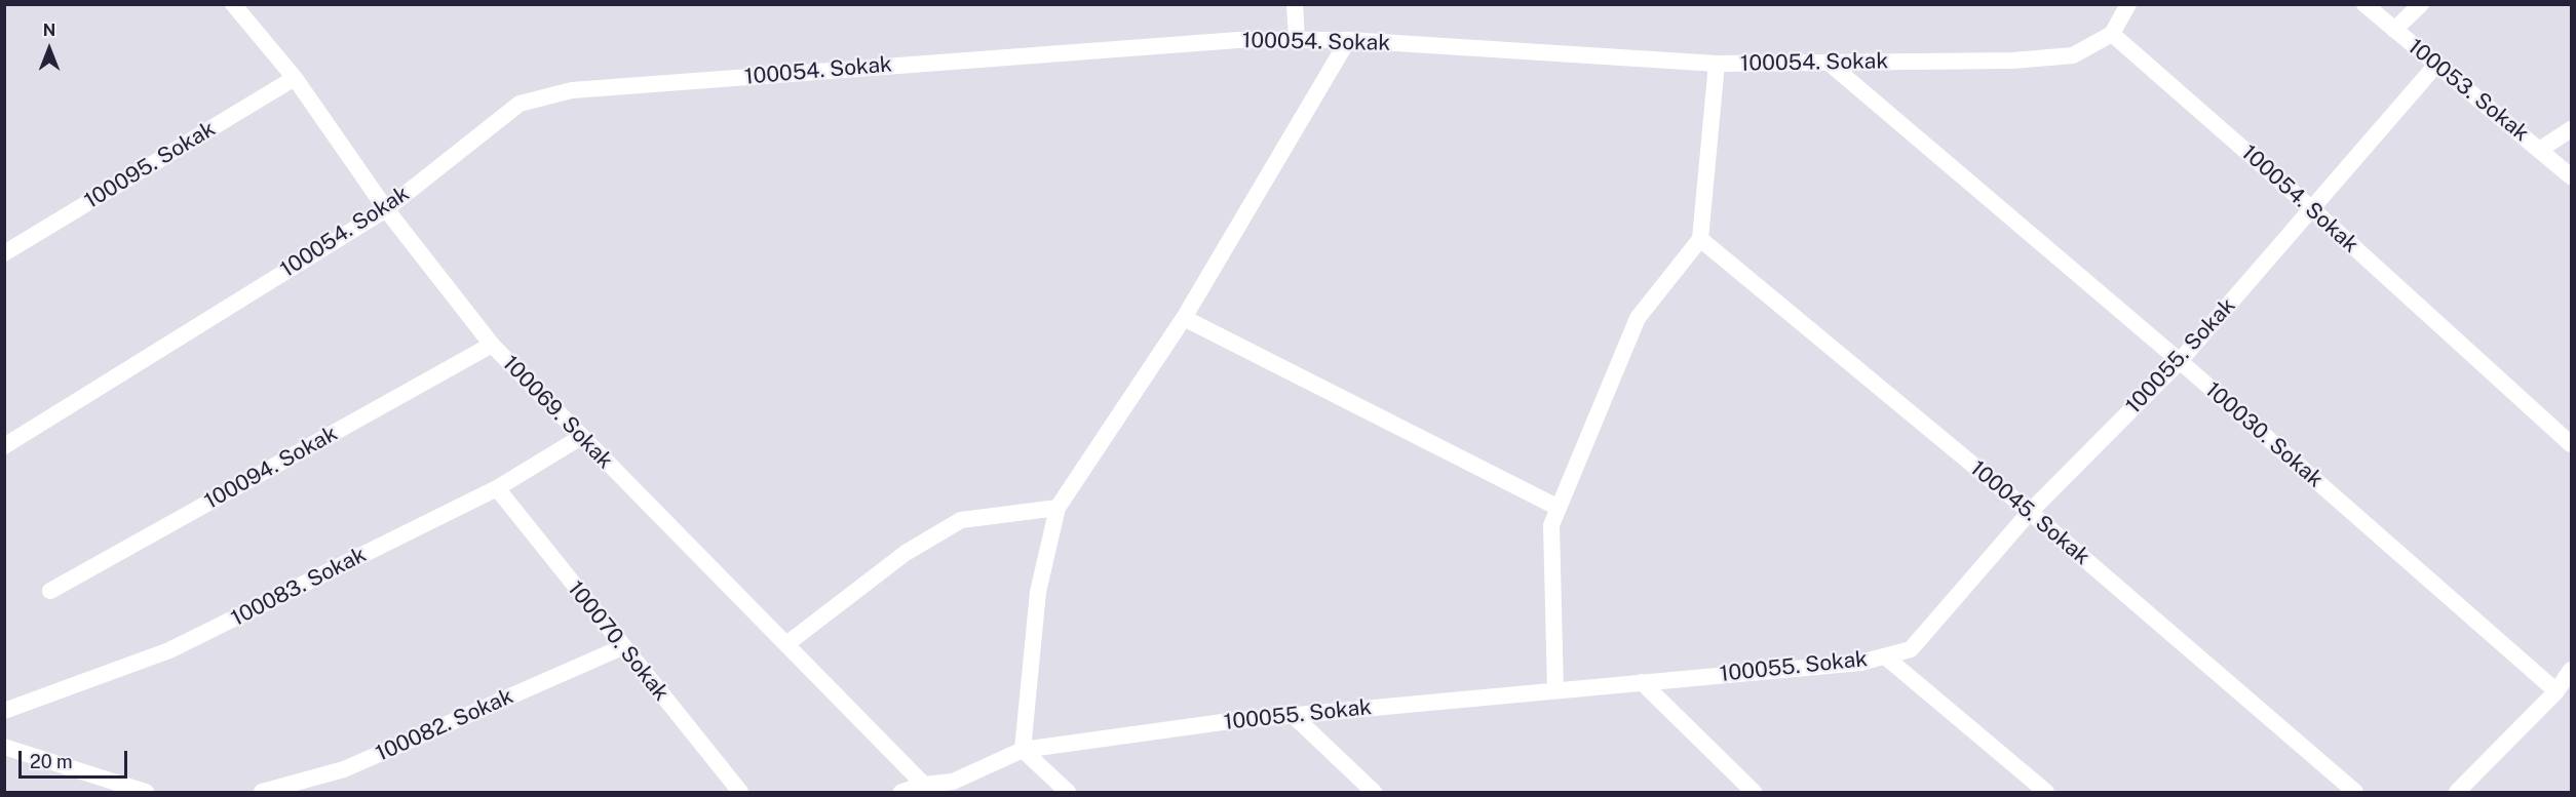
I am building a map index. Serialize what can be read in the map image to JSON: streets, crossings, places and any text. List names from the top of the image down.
{
  "streets": {
    "street": [
      "100054. Sokak",
      "100053. Sokak",
      "100095. Sokak",
      "100055. Sokak",
      "100069. Sokak",
      "100030. Sokak",
      "100094. Sokak",
      "100045. Sokak",
      "100083. Sokak",
      "100070. Sokak",
      "100082. Sokak"
    ]
  },
  "crossings": [
    ["100054. Sokak", "100055. Sokak"],
    ["100054. Sokak", "100069. Sokak"],
    ["100054. Sokak", "100030. Sokak"],
    ["100053. Sokak", "100055. Sokak"],
    ["100095. Sokak", "100069. Sokak"],
    ["100055. Sokak", "100069. Sokak"],
    ["100055. Sokak", "100030. Sokak"],
    ["100055. Sokak", "100045. Sokak"],
    ["100069. Sokak", "100094. Sokak"],
    ["100069. Sokak", "100083. Sokak"],
    ["100083. Sokak", "100070. Sokak"],
    ["100070. Sokak", "100082. Sokak"]
  ],
  "scale_bar": "20 m",
  "north": "top"
}
